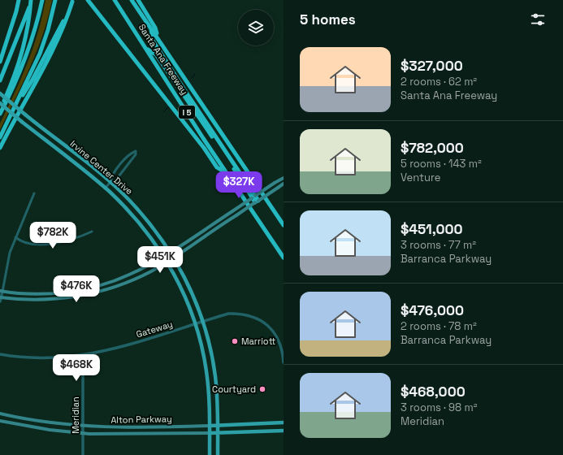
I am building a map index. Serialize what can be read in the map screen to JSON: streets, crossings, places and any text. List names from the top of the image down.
{
  "streets": {
    "highway": ["Santa Ana Freeway", "I 5"],
    "main road": ["Irvine Center Drive", "Alton Parkway"],
    "street": ["Gateway", "Meridian"]
  },
  "crossings": [
    ["Irvine Center Drive", "Gateway"],
    ["Irvine Center Drive", "Alton Parkway"],
    ["Gateway", "Meridian"],
    ["Meridian", "Alton Parkway"]
  ],
  "places": ["Marriott", "Courtyard"],
  "page": {
    "heading": "5 homes",
    "list": [
      {
        "name": "$327,000",
        "note": "2 rooms · 62 m² · Santa Ana Freeway"
      },
      {
        "name": "$782,000",
        "note": "5 rooms · 143 m² · Venture"
      },
      {
        "name": "$451,000",
        "note": "3 rooms · 77 m² · Barranca Parkway"
      },
      {
        "name": "$476,000",
        "note": "2 rooms · 78 m² · Barranca Parkway"
      },
      {
        "name": "$468,000",
        "note": "3 rooms · 98 m² · Meridian"
      }
    ],
    "price": [
      "$327K",
      "$782K",
      "$451K",
      "$476K",
      "$468K"
    ]
  }
}
